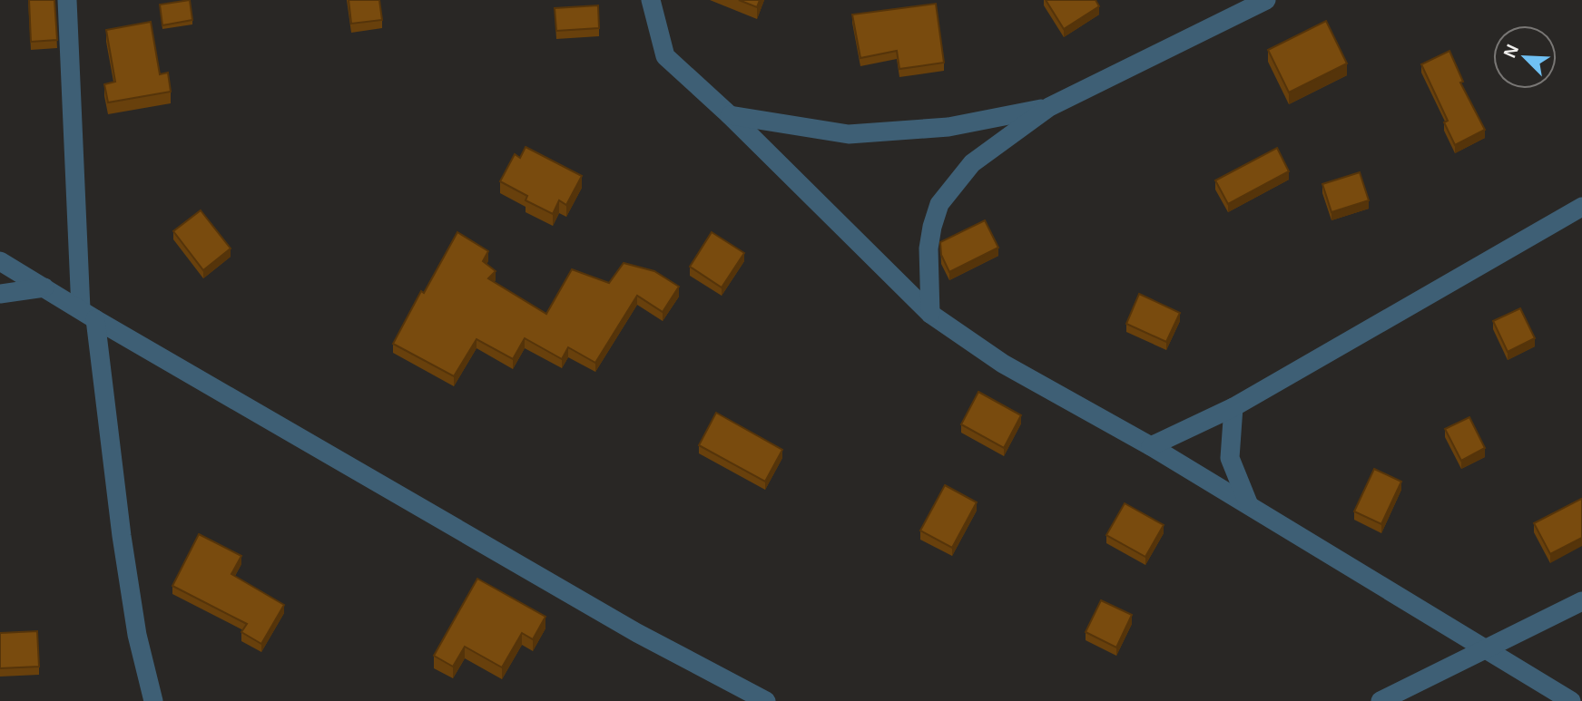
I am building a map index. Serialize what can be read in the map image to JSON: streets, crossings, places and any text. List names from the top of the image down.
{
  "north": "top left"
}
